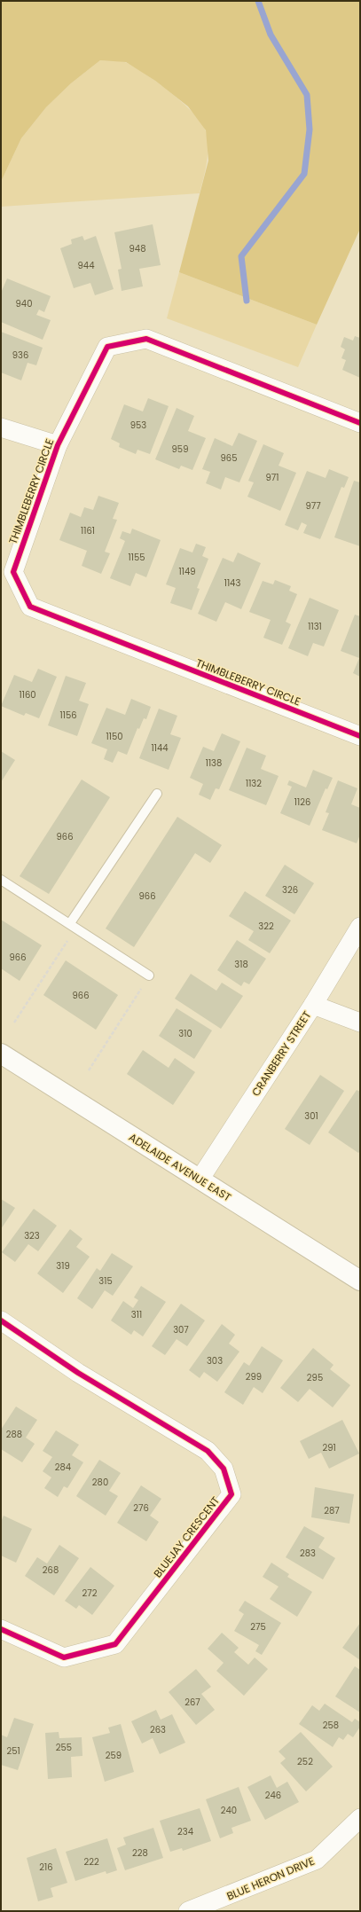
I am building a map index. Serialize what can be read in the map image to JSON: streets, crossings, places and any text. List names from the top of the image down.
{
  "streets": {
    "main road": ["ADELAIDE AVENUE EAST"],
    "street": [
      "THIMBLEBERRY CIRCLE",
      "CRANBERRY STREET",
      "BLUEJAY CRESCENT",
      "BLUE HERON DRIVE"
    ]
  },
  "crossings": [
    ["CRANBERRY STREET", "ADELAIDE AVENUE EAST"]
  ],
  "house_numbers": [
    "948",
    "944",
    "940",
    "936",
    "953",
    "959",
    "965",
    "971",
    "977",
    "1161",
    "1155",
    "1149",
    "1143",
    "1131",
    "1160",
    "1156",
    "1150",
    "1144",
    "1138",
    "1132",
    "1126",
    "966",
    "326",
    "966",
    "322",
    "966",
    "318",
    "966",
    "310",
    "301",
    "323",
    "319",
    "315",
    "311",
    "307",
    "303",
    "299",
    "295",
    "288",
    "291",
    "284",
    "280",
    "276",
    "287",
    "283",
    "268",
    "272",
    "275",
    "267",
    "258",
    "263",
    "255",
    "251",
    "259",
    "252",
    "246",
    "240",
    "234",
    "228",
    "222",
    "216"
  ]
}
